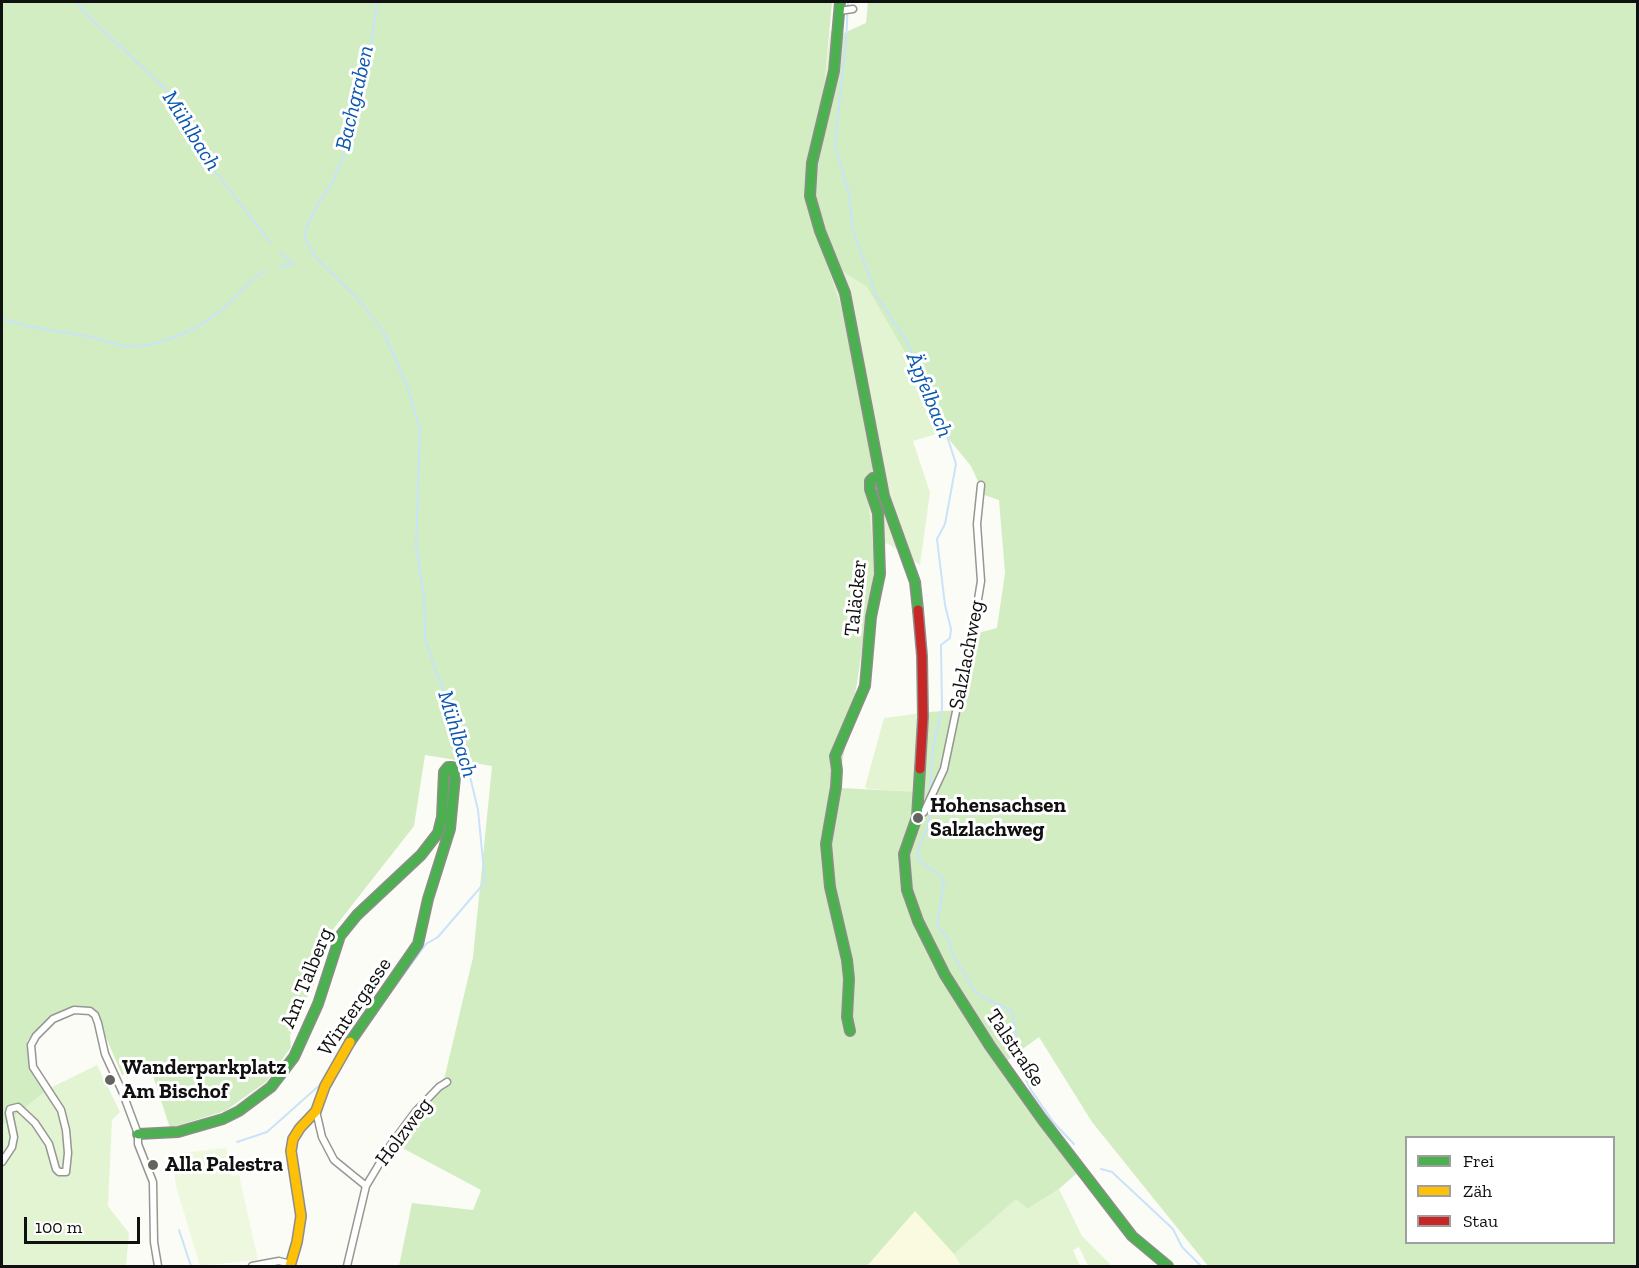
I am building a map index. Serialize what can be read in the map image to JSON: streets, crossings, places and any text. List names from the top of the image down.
{
  "streets": {
    "street": [
      "Taläcker",
      "Salzlachweg",
      "Am Talberg",
      "Wintergasse",
      "Talstraße",
      "Holzweg"
    ]
  },
  "crossings": [
    ["Salzlachweg", "Talstraße"],
    ["Am Talberg", "Wintergasse"],
    ["Wintergasse", "Holzweg"]
  ],
  "water": ["Bachgraben", "Mühlbach", "Äpfelbach"],
  "places": ["Hohensachsen Salzlachweg", "Wanderparkplatz Am Bischof", "Alla Palestra"],
  "legend": ["Frei", "Zäh", "Stau"],
  "scale_bar": "100 m"
}
